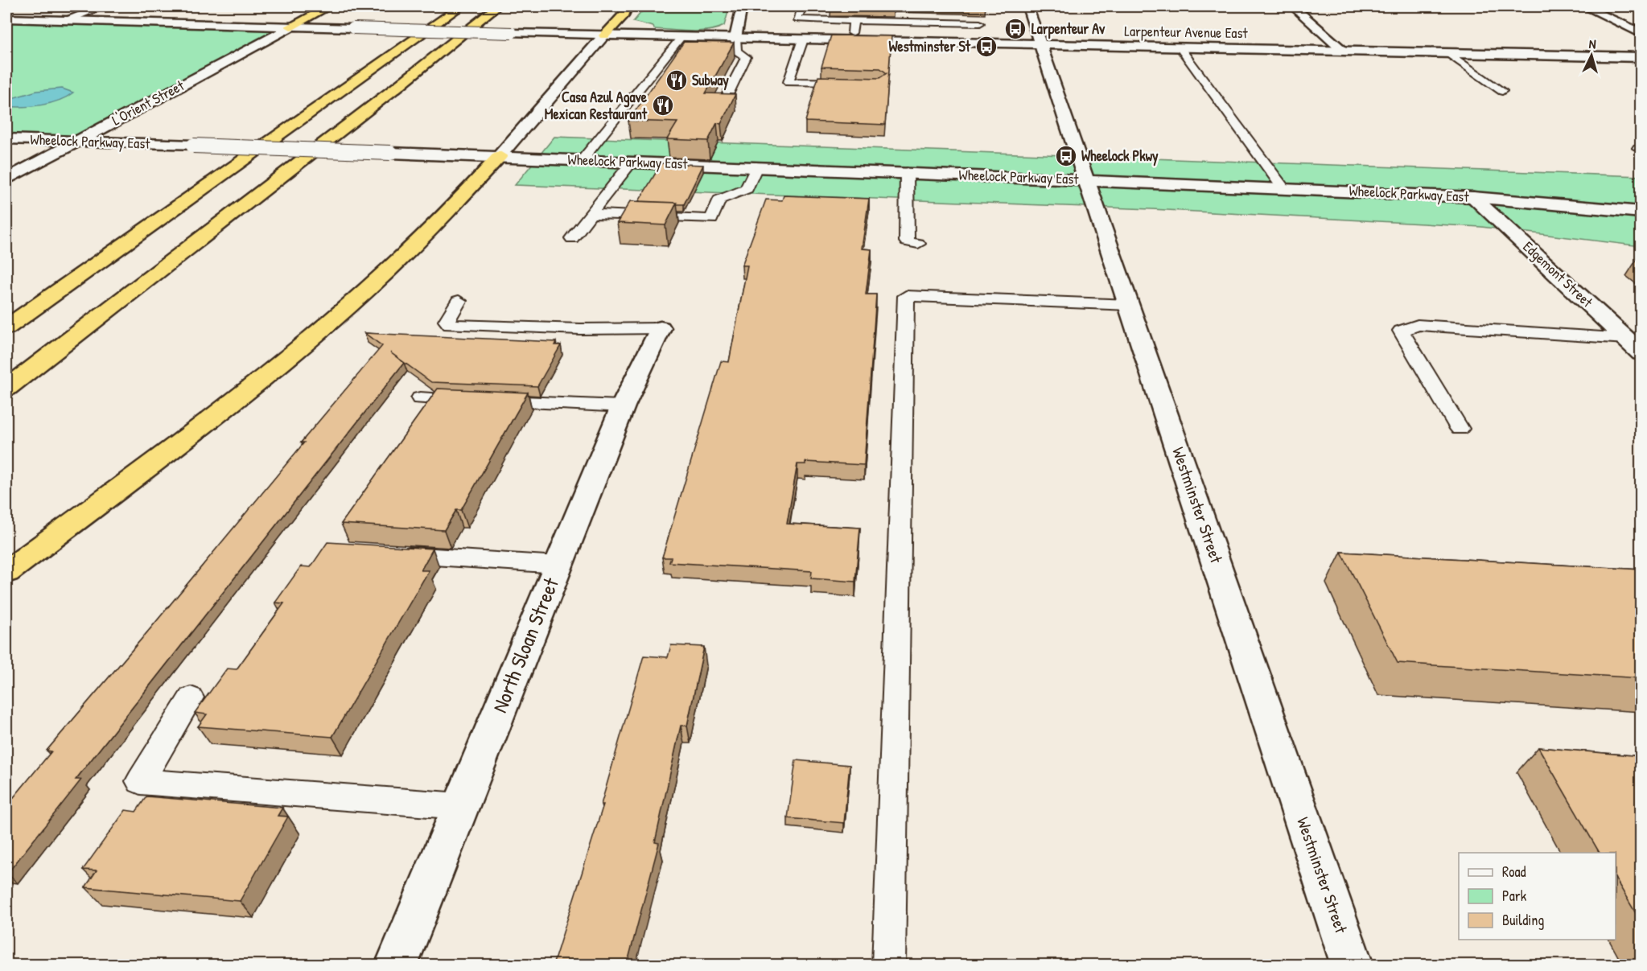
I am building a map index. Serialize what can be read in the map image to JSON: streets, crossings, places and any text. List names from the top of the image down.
{
  "streets": {
    "street": [
      "Larpenteur Avenue East",
      "L'Orient Street",
      "Wheelock Parkway East",
      "Edgemont Street",
      "Westminster Street",
      "North Sloan Street"
    ]
  },
  "crossings": [
    ["Larpenteur Avenue East", "L'Orient Street"],
    ["Larpenteur Avenue East", "Westminster Street"],
    ["L'Orient Street", "Wheelock Parkway East"],
    ["Wheelock Parkway East", "Edgemont Street"],
    ["Wheelock Parkway East", "Westminster Street"]
  ],
  "places": {
    "bus stop": ["Larpenteur Av", "Westminster St", "Wheelock Pkwy"],
    "restaurant": ["Subway", "Casa Azul Agave Mexican Restaurant"]
  },
  "legend": ["Road", "Park", "Building"],
  "north": "top"
}
